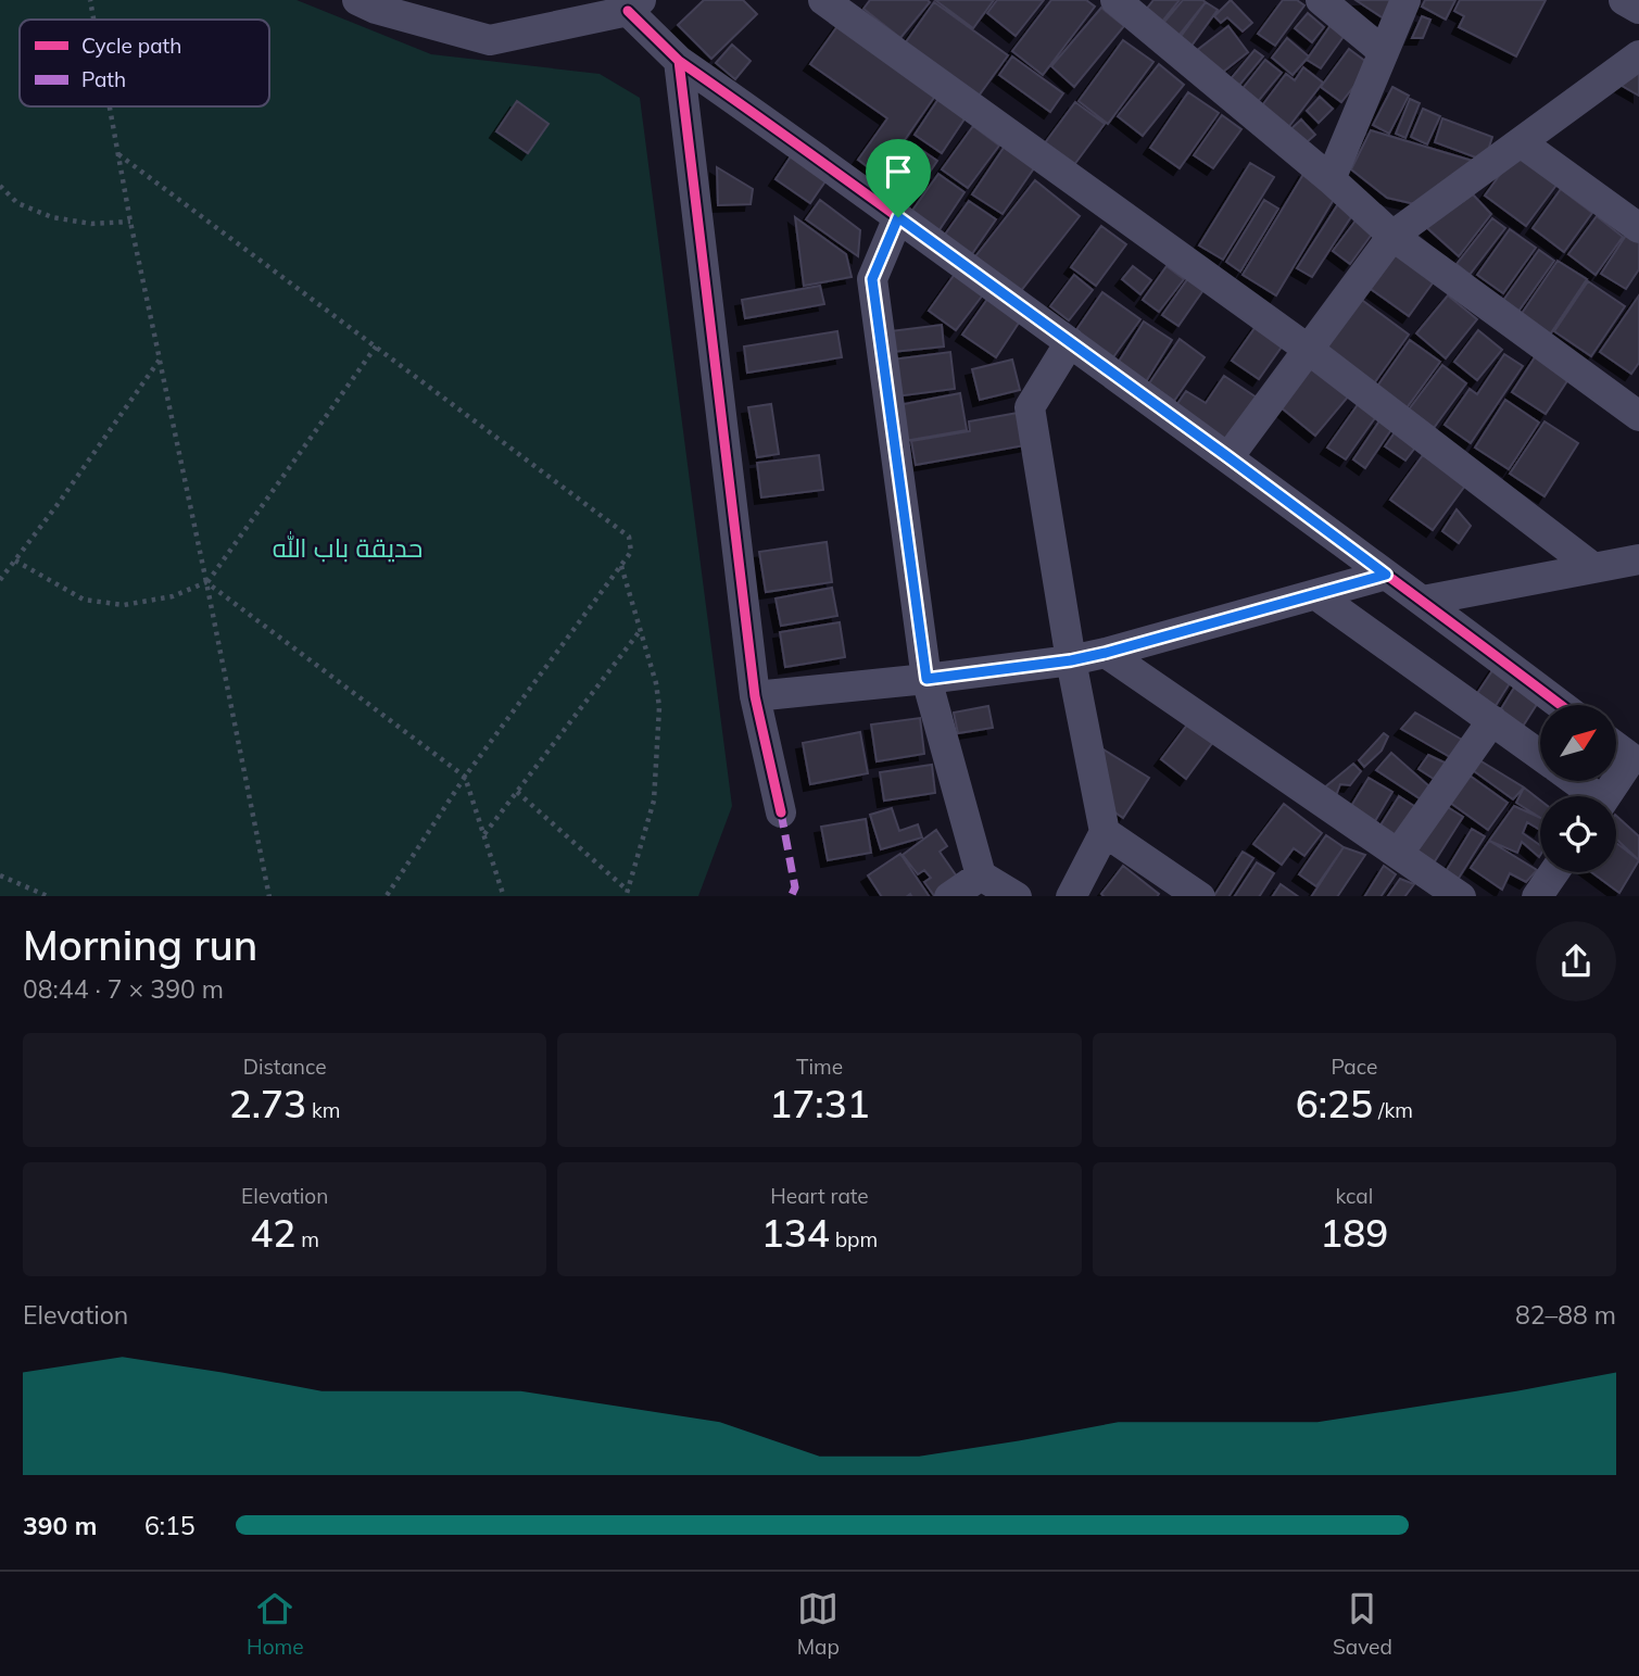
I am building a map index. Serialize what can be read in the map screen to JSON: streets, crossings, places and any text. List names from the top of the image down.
{
  "parks": ["حديقة باب الله"],
  "legend": ["Cycle path", "Path"],
  "north": "top right",
  "page": {
    "heading": ["Morning run", "08:44 · 7 × 390 m"],
    "stats": [
      ["Distance", "2.73 km"],
      ["Time", "17:31"],
      ["Pace", "6:25 /km"],
      ["Elevation", "42 m"],
      ["Heart rate", "134 bpm"],
      ["kcal", "189"]
    ],
    "chart": ["Elevation", "82–88 m"],
    "list": [
      {
        "name": "390 m",
        "note": "6:15"
      }
    ],
    "tabs": ["Home", "Map", "Saved"]
  }
}
